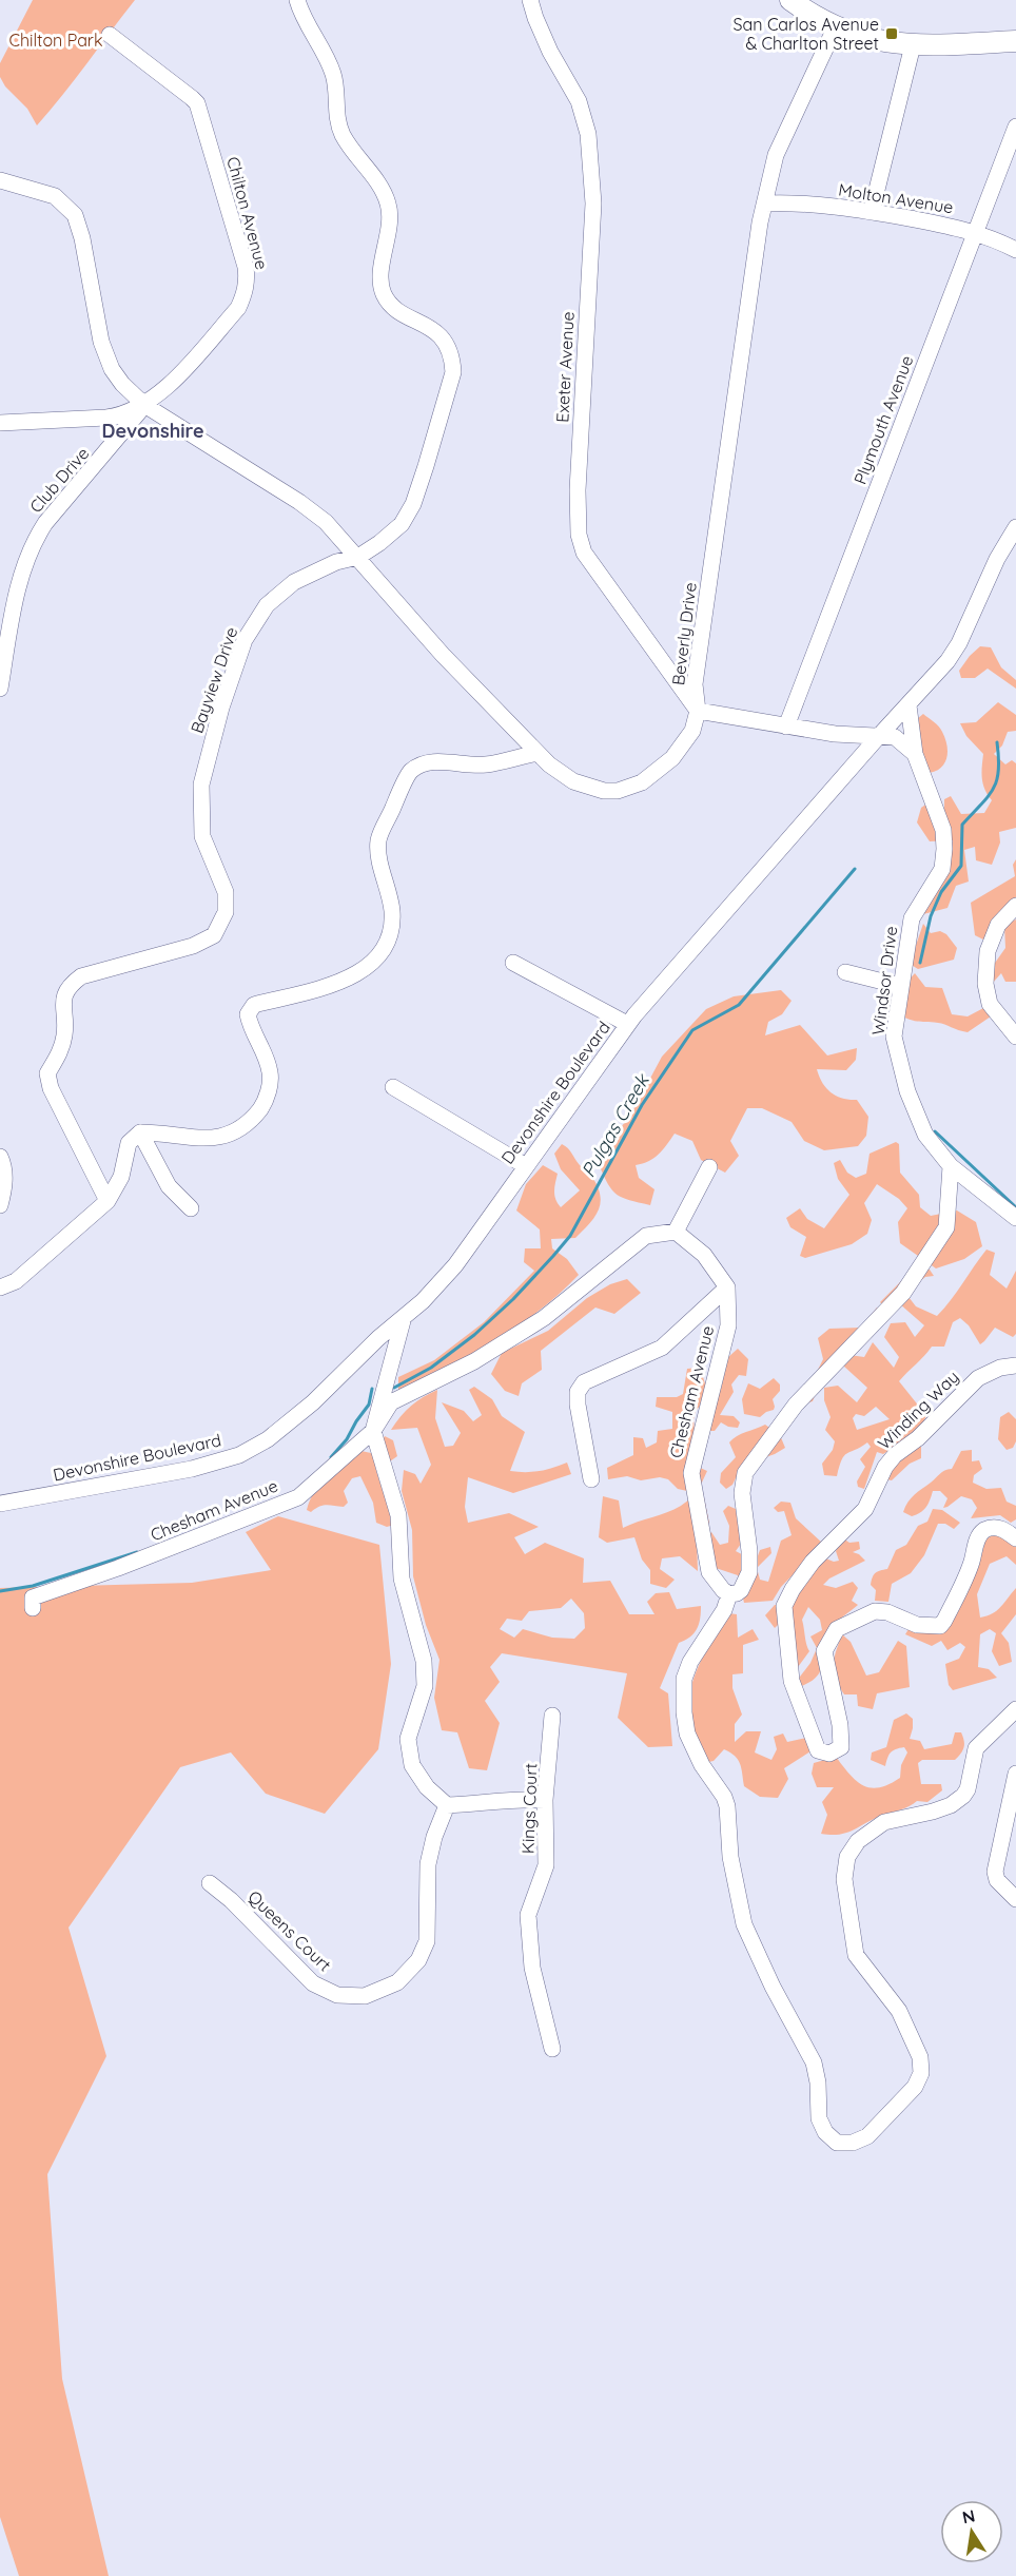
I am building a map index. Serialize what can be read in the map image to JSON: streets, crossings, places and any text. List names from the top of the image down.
{
  "streets": {
    "street": [
      "Molton Avenue",
      "Chilton Avenue",
      "Exeter Avenue",
      "Plymouth Avenue",
      "Club Drive",
      "Beverly Drive",
      "Bayview Drive",
      "Windsor Drive",
      "Devonshire Boulevard",
      "Chesham Avenue",
      "Winding Way",
      "Kings Court",
      "Queens Court"
    ]
  },
  "crossings": [
    ["Molton Avenue", "Plymouth Avenue"],
    ["Molton Avenue", "Beverly Drive"],
    ["Chilton Avenue", "Club Drive"],
    ["Chilton Avenue", "Beverly Drive"],
    ["Exeter Avenue", "Beverly Drive"],
    ["Club Drive", "Beverly Drive"],
    ["Beverly Drive", "Bayview Drive"],
    ["Windsor Drive", "Devonshire Boulevard"]
  ],
  "districts": ["Devonshire"],
  "water": ["Pulgas Creek"],
  "parks": ["Chilton Park"],
  "places": {
    "transit": ["San Carlos Avenue & Charlton Street"]
  },
  "north": "top"
}
